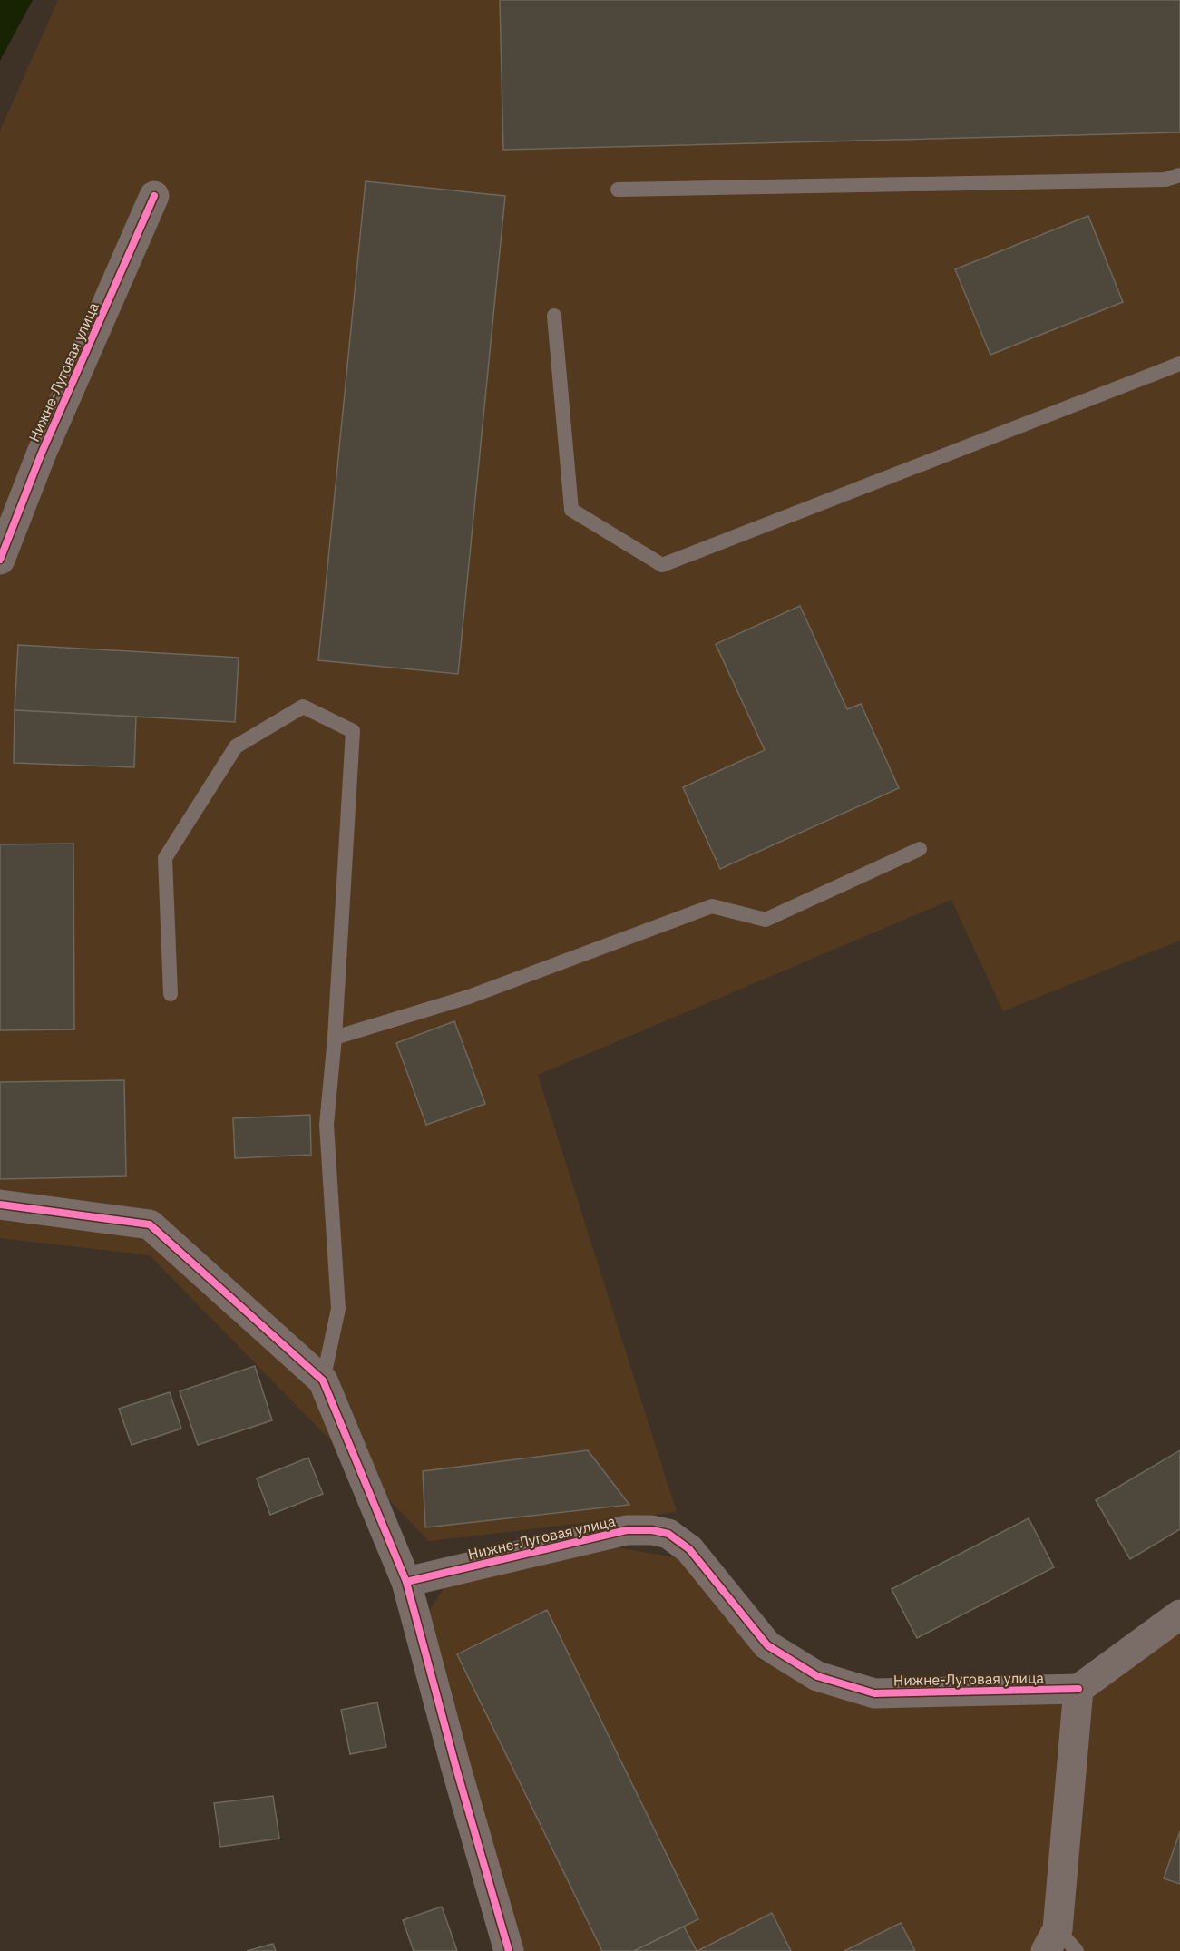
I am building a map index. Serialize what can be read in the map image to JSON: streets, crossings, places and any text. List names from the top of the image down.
{
  "streets": {
    "street": ["Нижне-Луговая улица"]
  }
}
